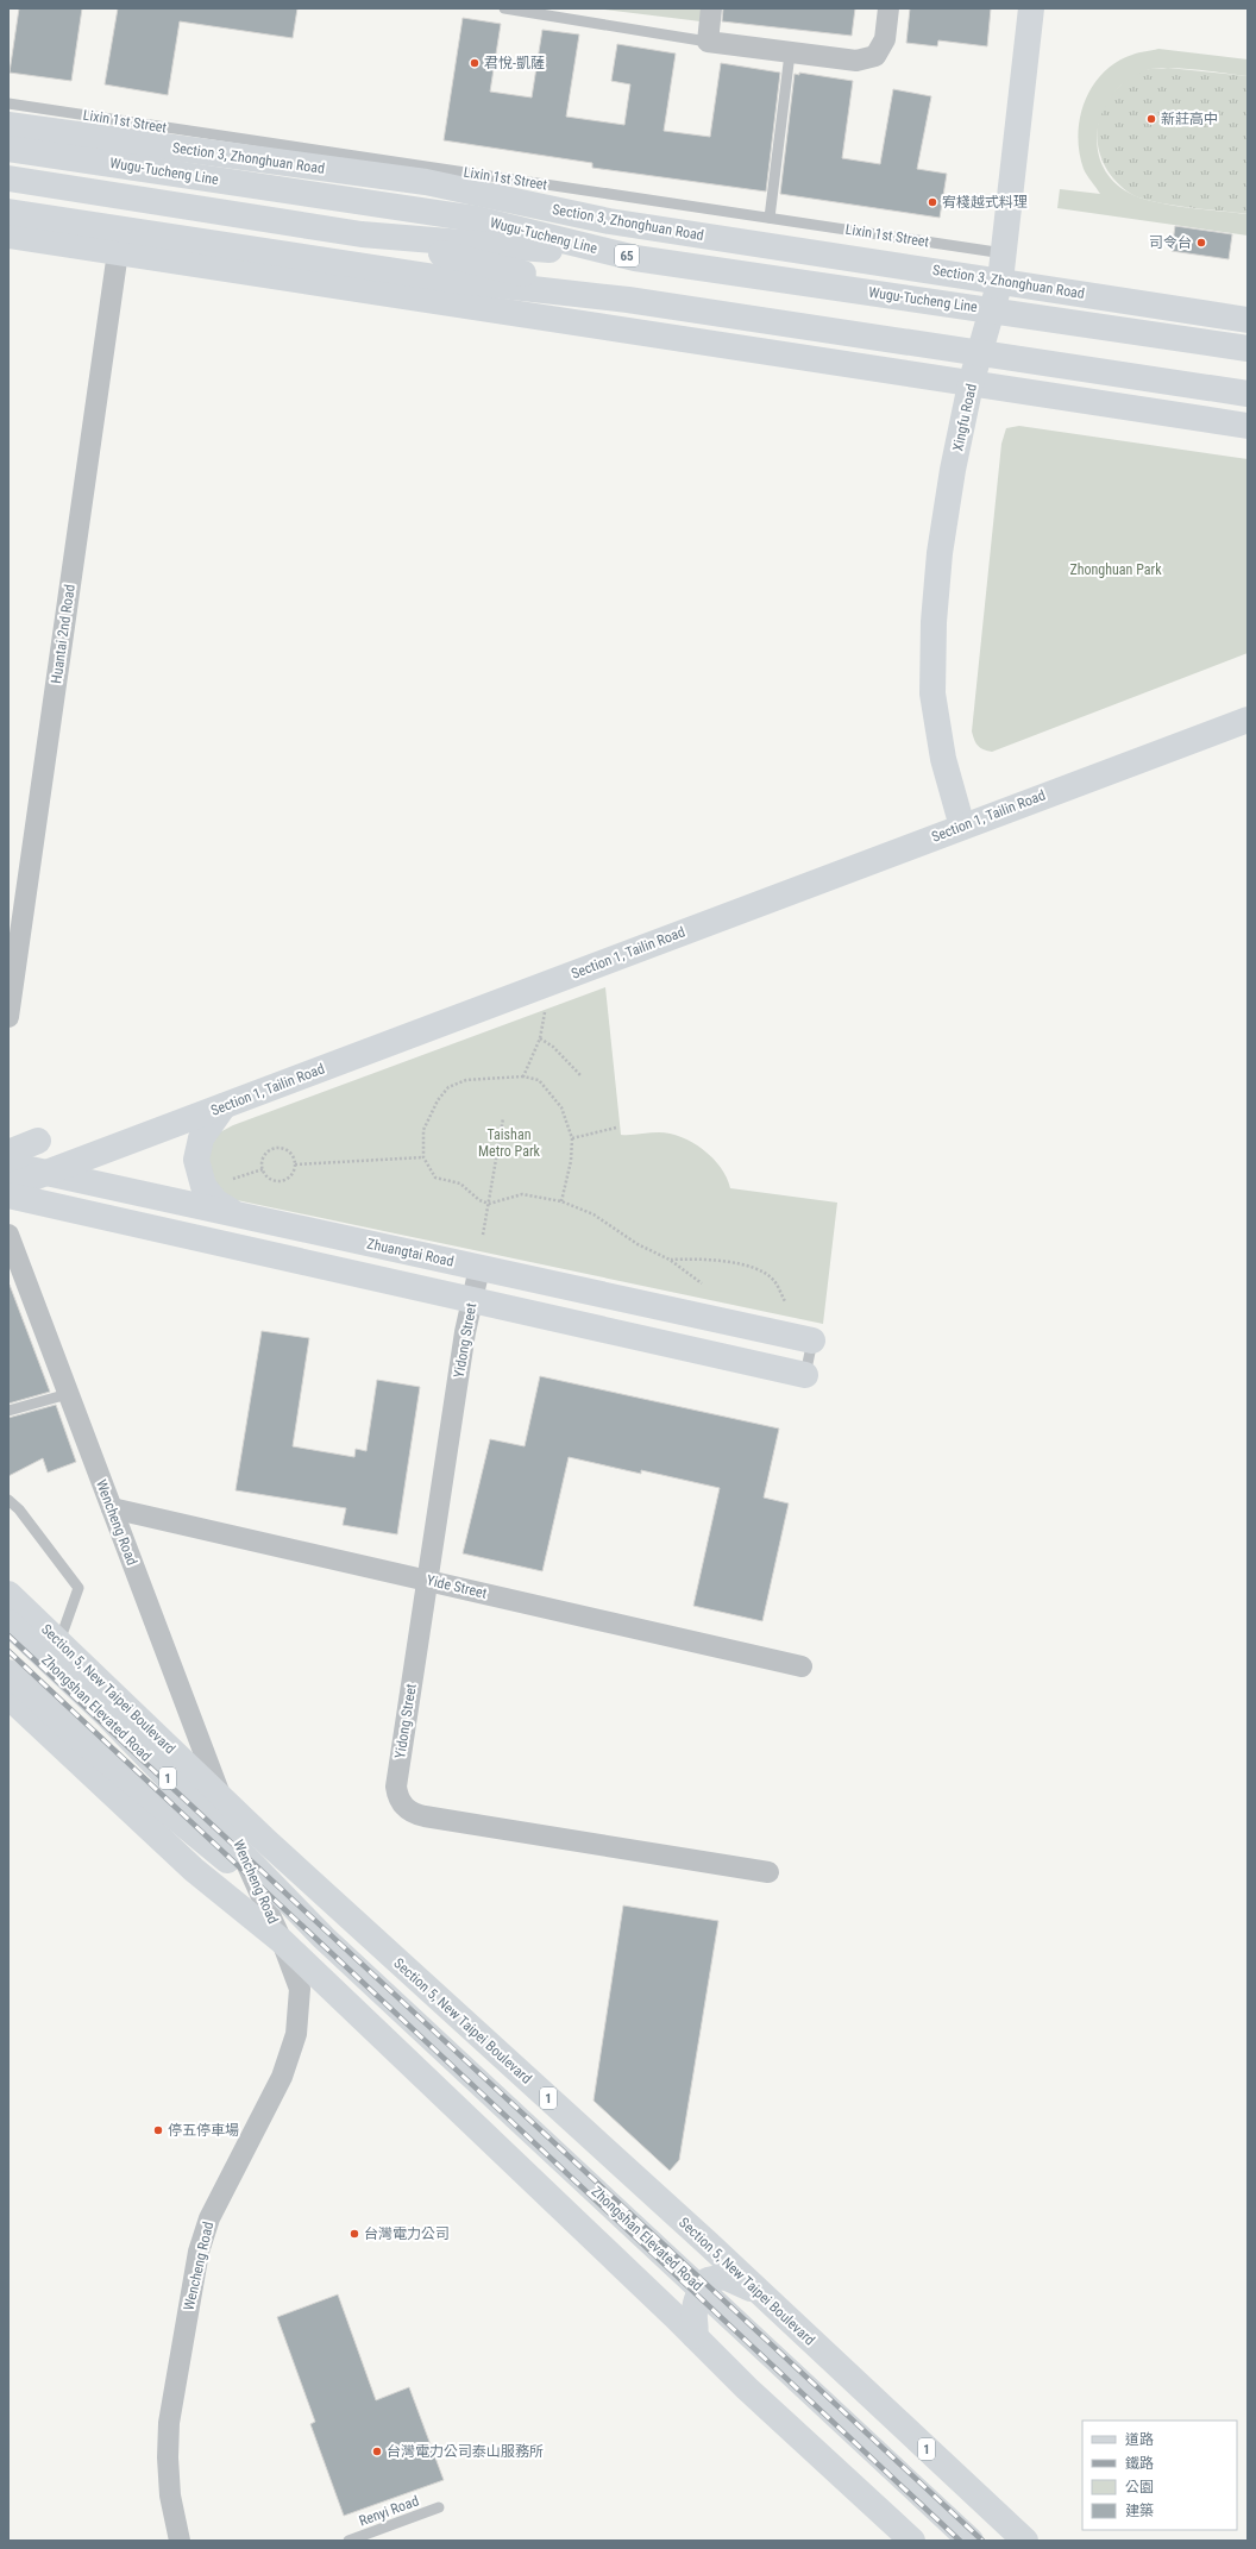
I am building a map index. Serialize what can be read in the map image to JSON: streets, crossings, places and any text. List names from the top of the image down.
{
  "streets": {
    "main road": [
      "Section 3, Zhonghuan Road",
      "Wugu-Tucheng Line",
      "65",
      "Xingfu Road",
      "Section 1, Tailin Road",
      "Zhuangtai Road",
      "Section 5, New Taipei Boulevard",
      "Zhongshan Elevated Road",
      "1"
    ],
    "street": [
      "Huantai 2nd Road",
      "Yidong Street",
      "Wencheng Road",
      "Yide Street"
    ],
    "lane": ["Lixin 1st Street", "Renyi Road"]
  },
  "crossings": [
    ["Lixin 1st Street", "Xingfu Road"],
    ["Section 3, Zhonghuan Road", "Xingfu Road"],
    ["Xingfu Road", "Section 1, Tailin Road"],
    ["Section 1, Tailin Road", "Zhuangtai Road"],
    ["Zhuangtai Road", "Yidong Street"],
    ["Yidong Street", "Yide Street"],
    ["Wencheng Road", "Yide Street"],
    ["Wencheng Road", "Section 5, New Taipei Boulevard"]
  ],
  "parks": ["Zhonghuan Park", "Taishan Metro Park"],
  "places": [
    "君悅-凱薩",
    "新莊高中",
    "宥棧越式料理",
    "司令台",
    "停五停車場",
    "台灣電力公司",
    "台灣電力公司泰山服務所"
  ],
  "legend": [
    "道路",
    "鐵路",
    "公園",
    "建築"
  ]
}
